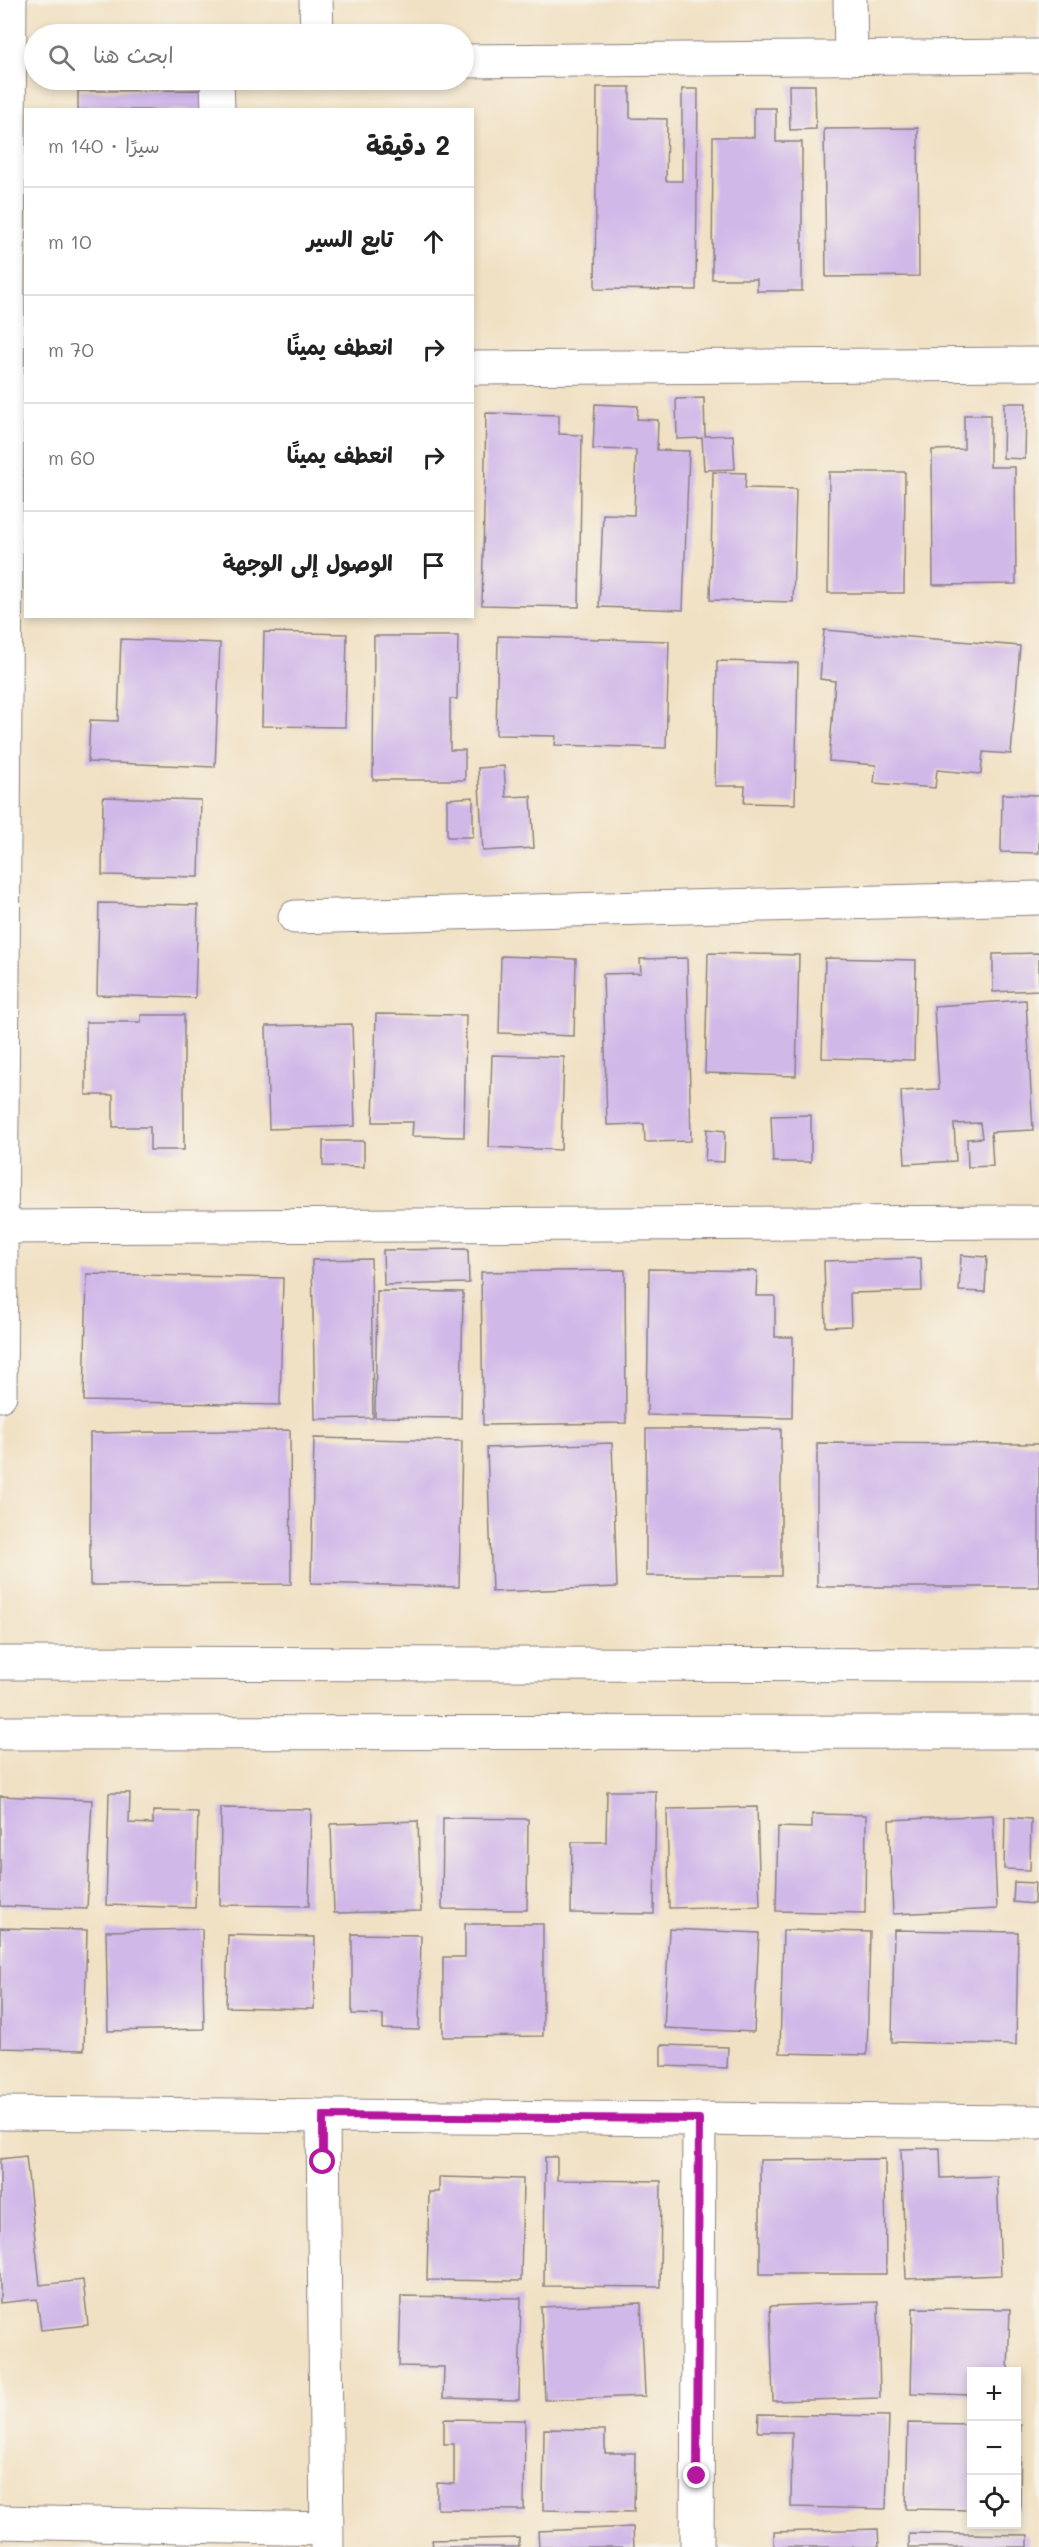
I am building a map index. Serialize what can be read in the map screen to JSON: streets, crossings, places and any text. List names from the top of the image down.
{
  "page": {
    "search": "ابحث هنا",
    "heading": ["2 دقيقة", "سيرًا · 140 m"],
    "list": [
      ["تابع السير", "10 m"],
      ["انعطف يمينًا", "70 m"],
      ["انعطف يمينًا", "60 m"],
      "الوصول إلى الوجهة"
    ],
    "map_buttons": ["+", "−"]
  }
}
